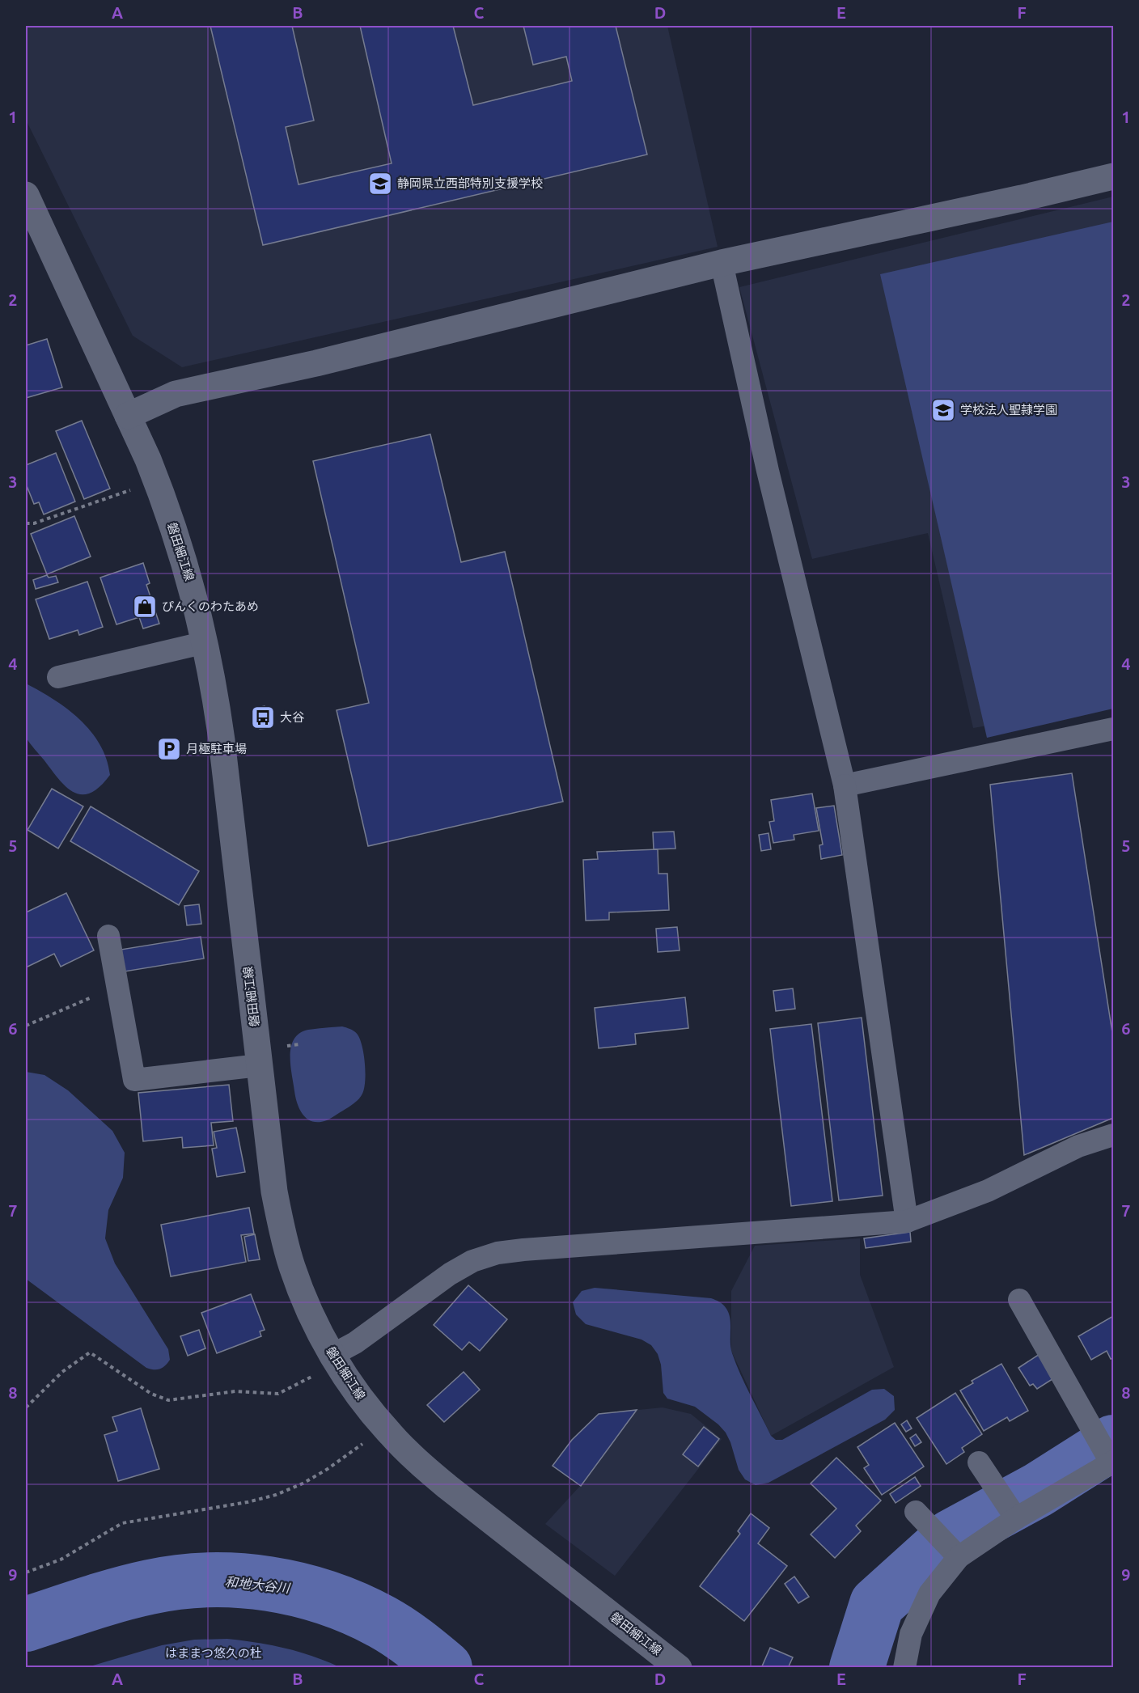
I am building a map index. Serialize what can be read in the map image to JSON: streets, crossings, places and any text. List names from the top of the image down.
{
  "streets": {
    "main road": ["磐田細江線"]
  },
  "water": ["和地大谷川"],
  "parks": ["はままつ悠久の杜"],
  "places": {
    "school or university": ["静岡県立西部特別支援学校", "学校法人聖隷学園"],
    "shop": ["ぴんくのわたあめ"],
    "bus stop": ["大谷"],
    "parking": ["月極駐車場"]
  },
  "grid": {
    "columns": [
      "A",
      "B",
      "C",
      "D",
      "E",
      "F"
    ],
    "rows": [
      "1",
      "2",
      "3",
      "4",
      "5",
      "6",
      "7",
      "8",
      "9"
    ]
  }
}
